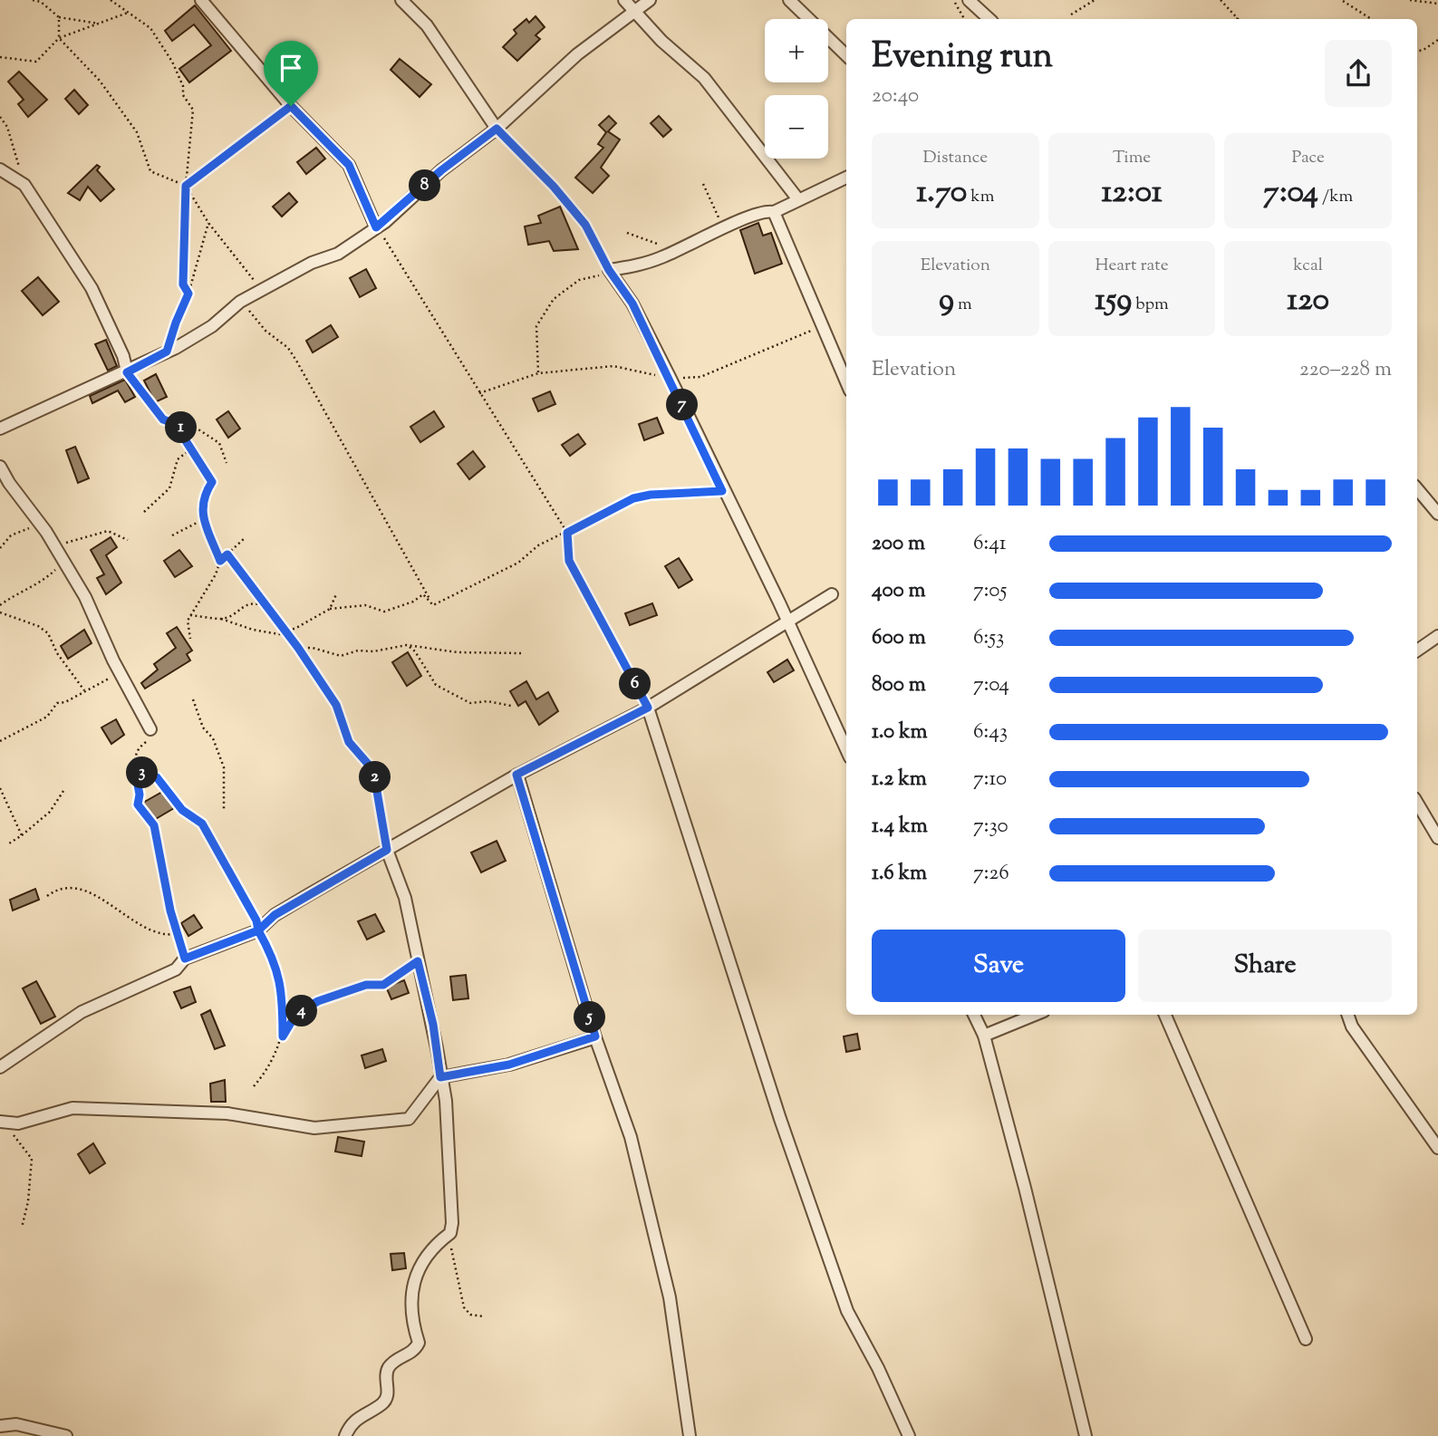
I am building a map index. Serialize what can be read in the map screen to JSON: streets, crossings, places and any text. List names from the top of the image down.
{
  "page": {
    "map_buttons": ["+", "−"],
    "heading": ["Evening run", "20:40"],
    "stats": [
      ["Distance", "1.70 km"],
      ["Time", "12:01"],
      ["Pace", "7:04 /km"],
      ["Elevation", "9 m"],
      ["Heart rate", "159 bpm"],
      ["kcal", "120"]
    ],
    "pins": [
      "8",
      "7",
      "1",
      "6",
      "3",
      "2",
      "4",
      "5"
    ],
    "chart": ["Elevation", "220–228 m"],
    "list": [
      {
        "name": "200 m",
        "note": "6:41"
      },
      {
        "name": "400 m",
        "note": "7:05"
      },
      {
        "name": "600 m",
        "note": "6:53"
      },
      {
        "name": "800 m",
        "note": "7:04"
      },
      {
        "name": "1.0 km",
        "note": "6:43"
      },
      {
        "name": "1.2 km",
        "note": "7:10"
      },
      {
        "name": "1.4 km",
        "note": "7:30"
      },
      {
        "name": "1.6 km",
        "note": "7:26"
      }
    ],
    "buttons": ["Save", "Share"]
  }
}
